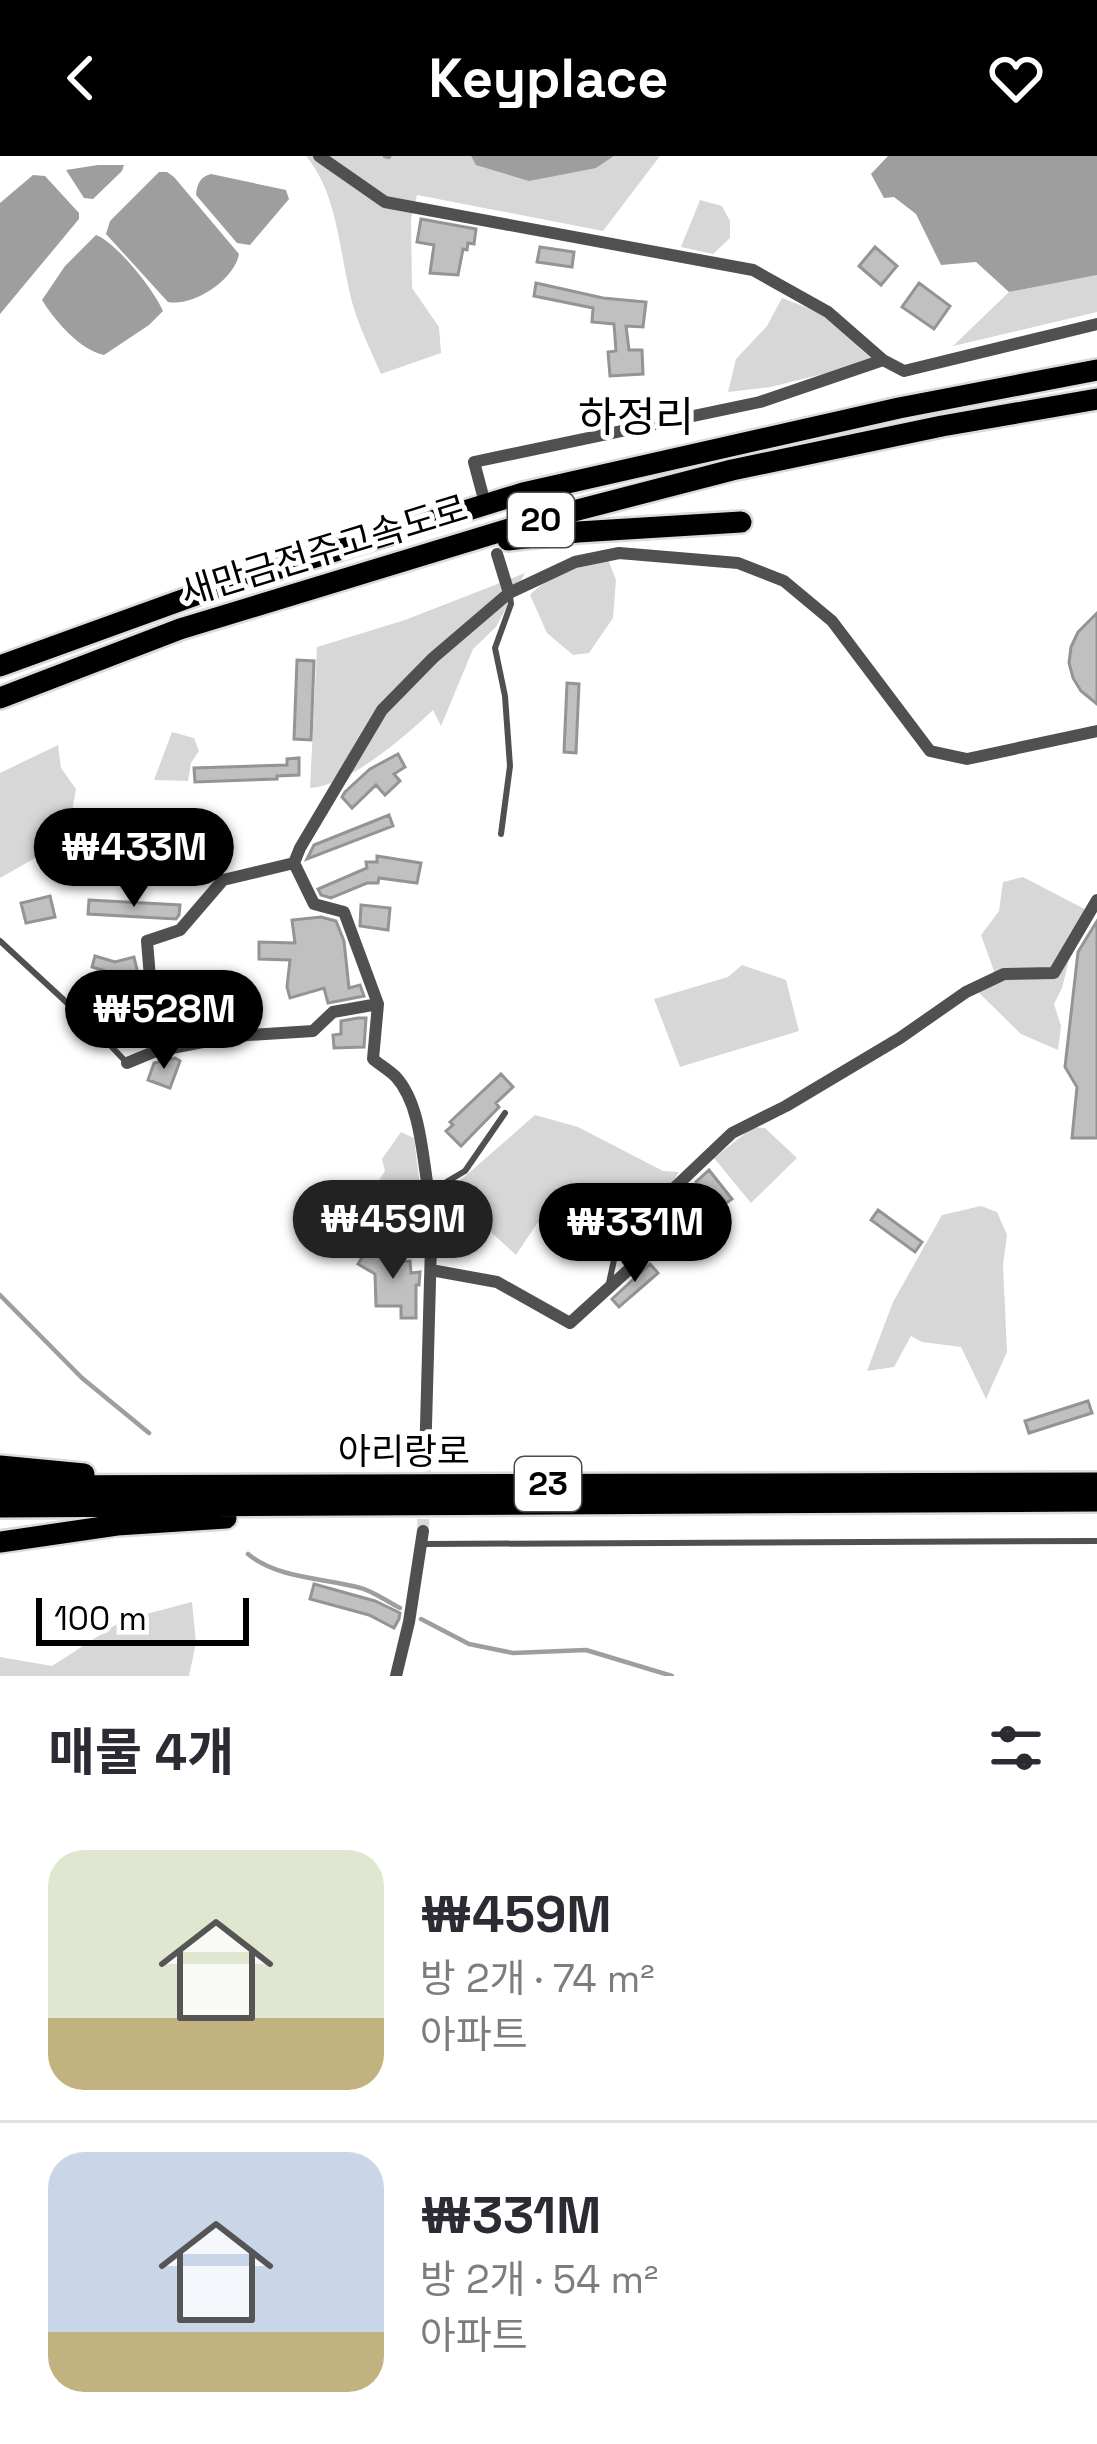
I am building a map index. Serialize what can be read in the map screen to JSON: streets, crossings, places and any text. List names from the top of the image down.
{
  "streets": {
    "highway": [
      "20",
      "새만금전주고속도로",
      "아리랑로",
      "23"
    ]
  },
  "districts": ["하정리"],
  "scale_bar": "100 m",
  "page": {
    "header": "Keyplace",
    "price": [
      "₩433M",
      "₩528M",
      "₩459M",
      "₩331M"
    ],
    "scale": "100 m",
    "heading": "매물 4개",
    "list": [
      {
        "name": "₩459M",
        "note": "방 2개 · 74 m² · 아파트"
      },
      {
        "name": "₩331M",
        "note": "방 2개 · 54 m² · 아파트"
      }
    ]
  }
}
